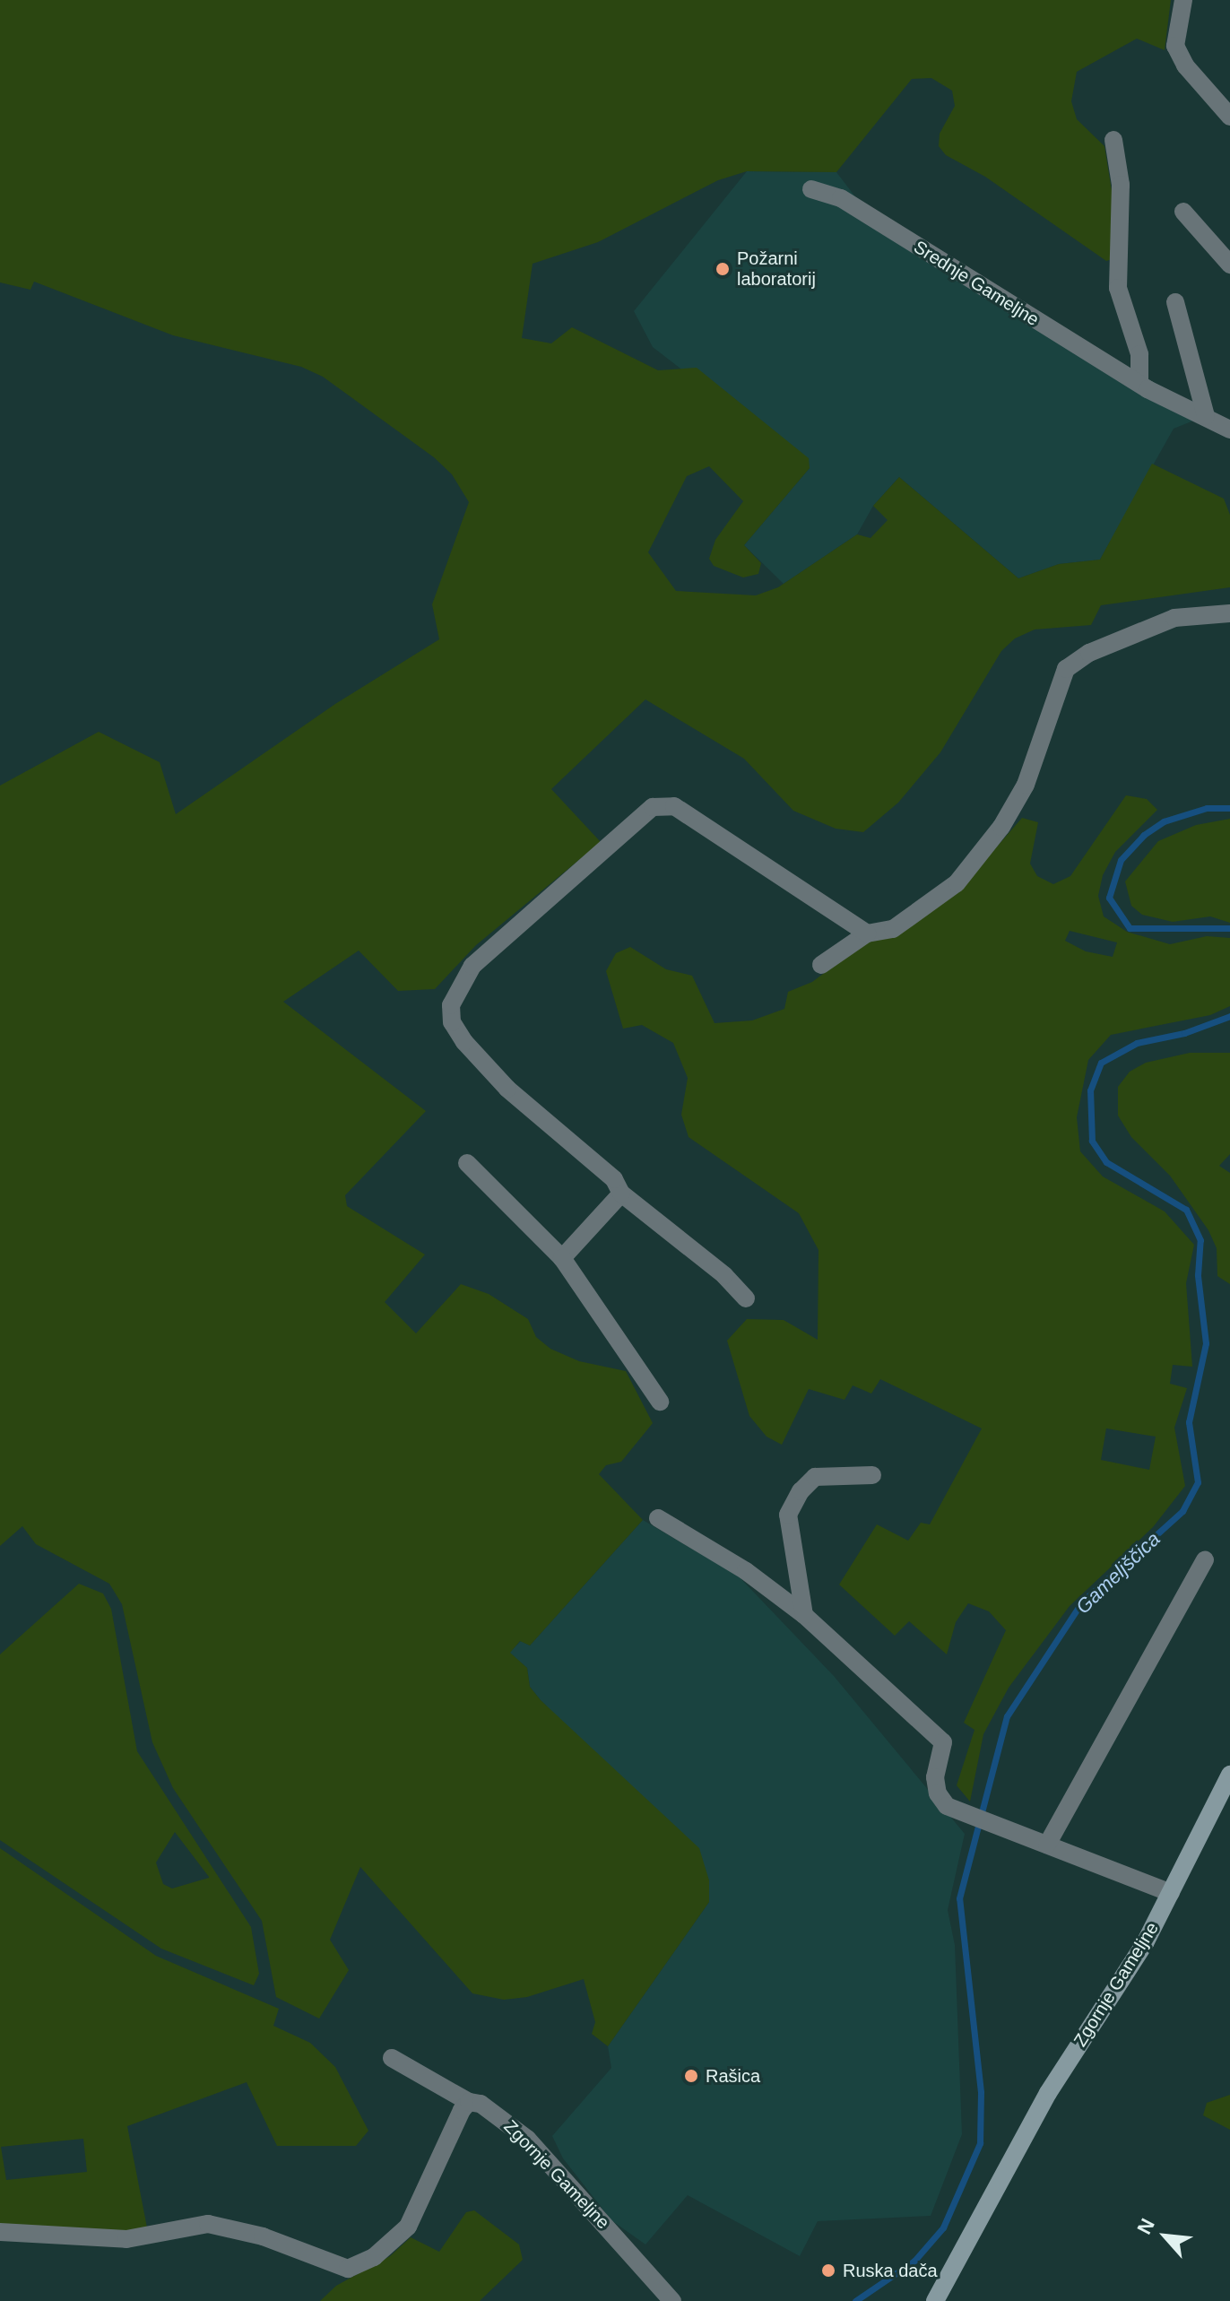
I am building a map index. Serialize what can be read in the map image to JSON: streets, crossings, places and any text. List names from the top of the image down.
{
  "streets": {
    "street": ["Srednje Gameljne", "Zgornje Gameljne"]
  },
  "water": ["Gameljščica"],
  "places": ["Požarni laboratorij", "Rašica", "Ruska dača"],
  "north": "top left"
}
